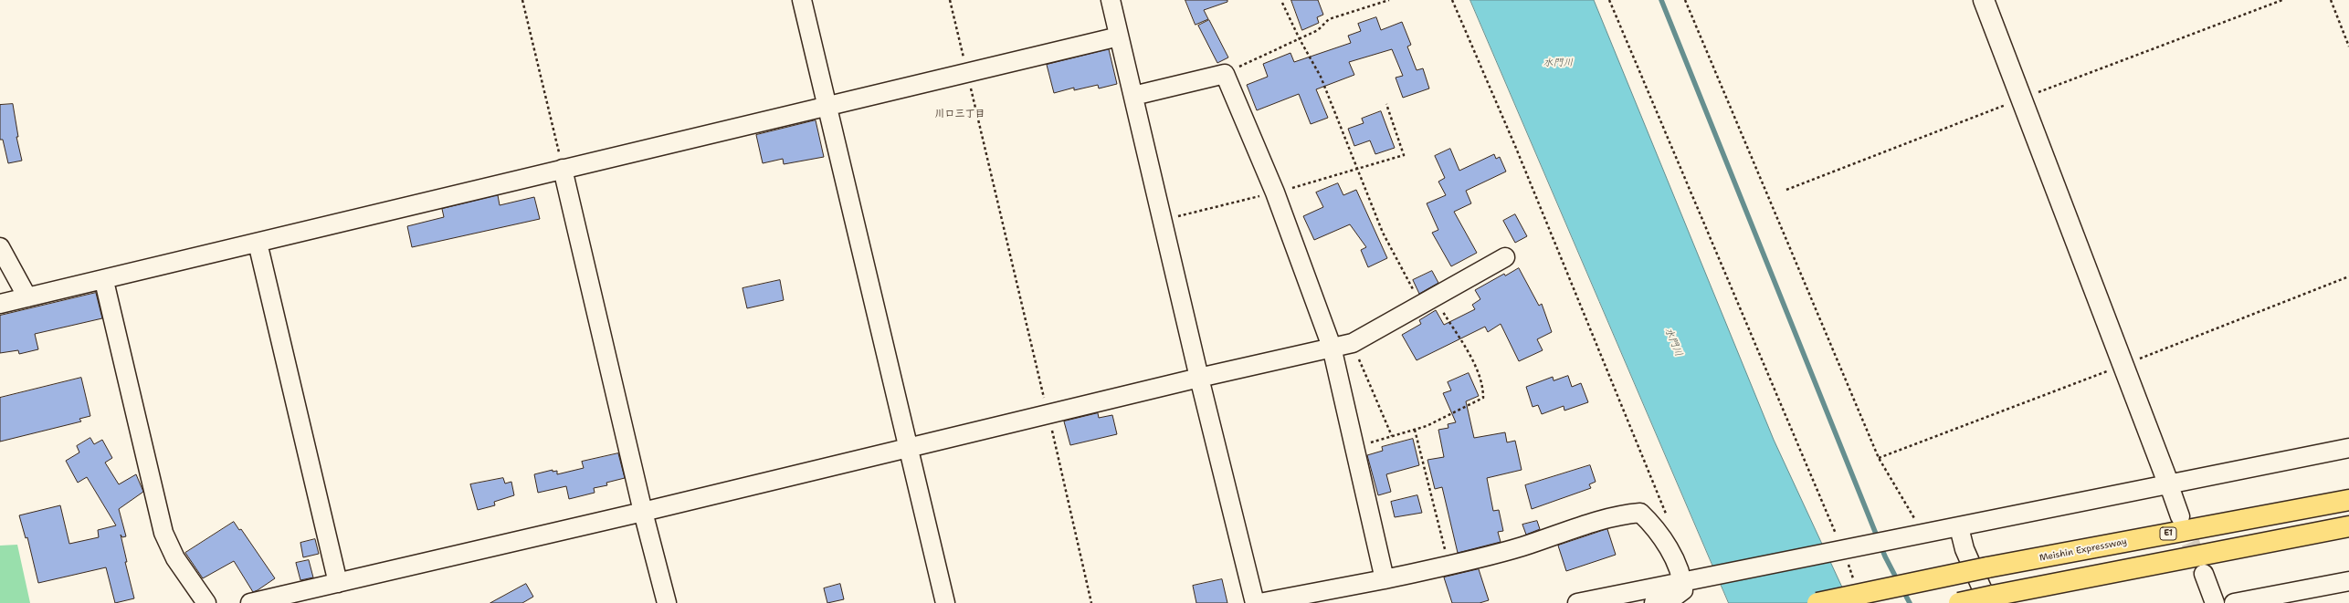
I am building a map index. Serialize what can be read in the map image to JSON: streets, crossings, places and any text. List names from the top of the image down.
{
  "streets": {
    "highway": ["E1", "Meishin Expressway"]
  },
  "districts": ["川口三丁目"],
  "water": ["水門川"]
}
